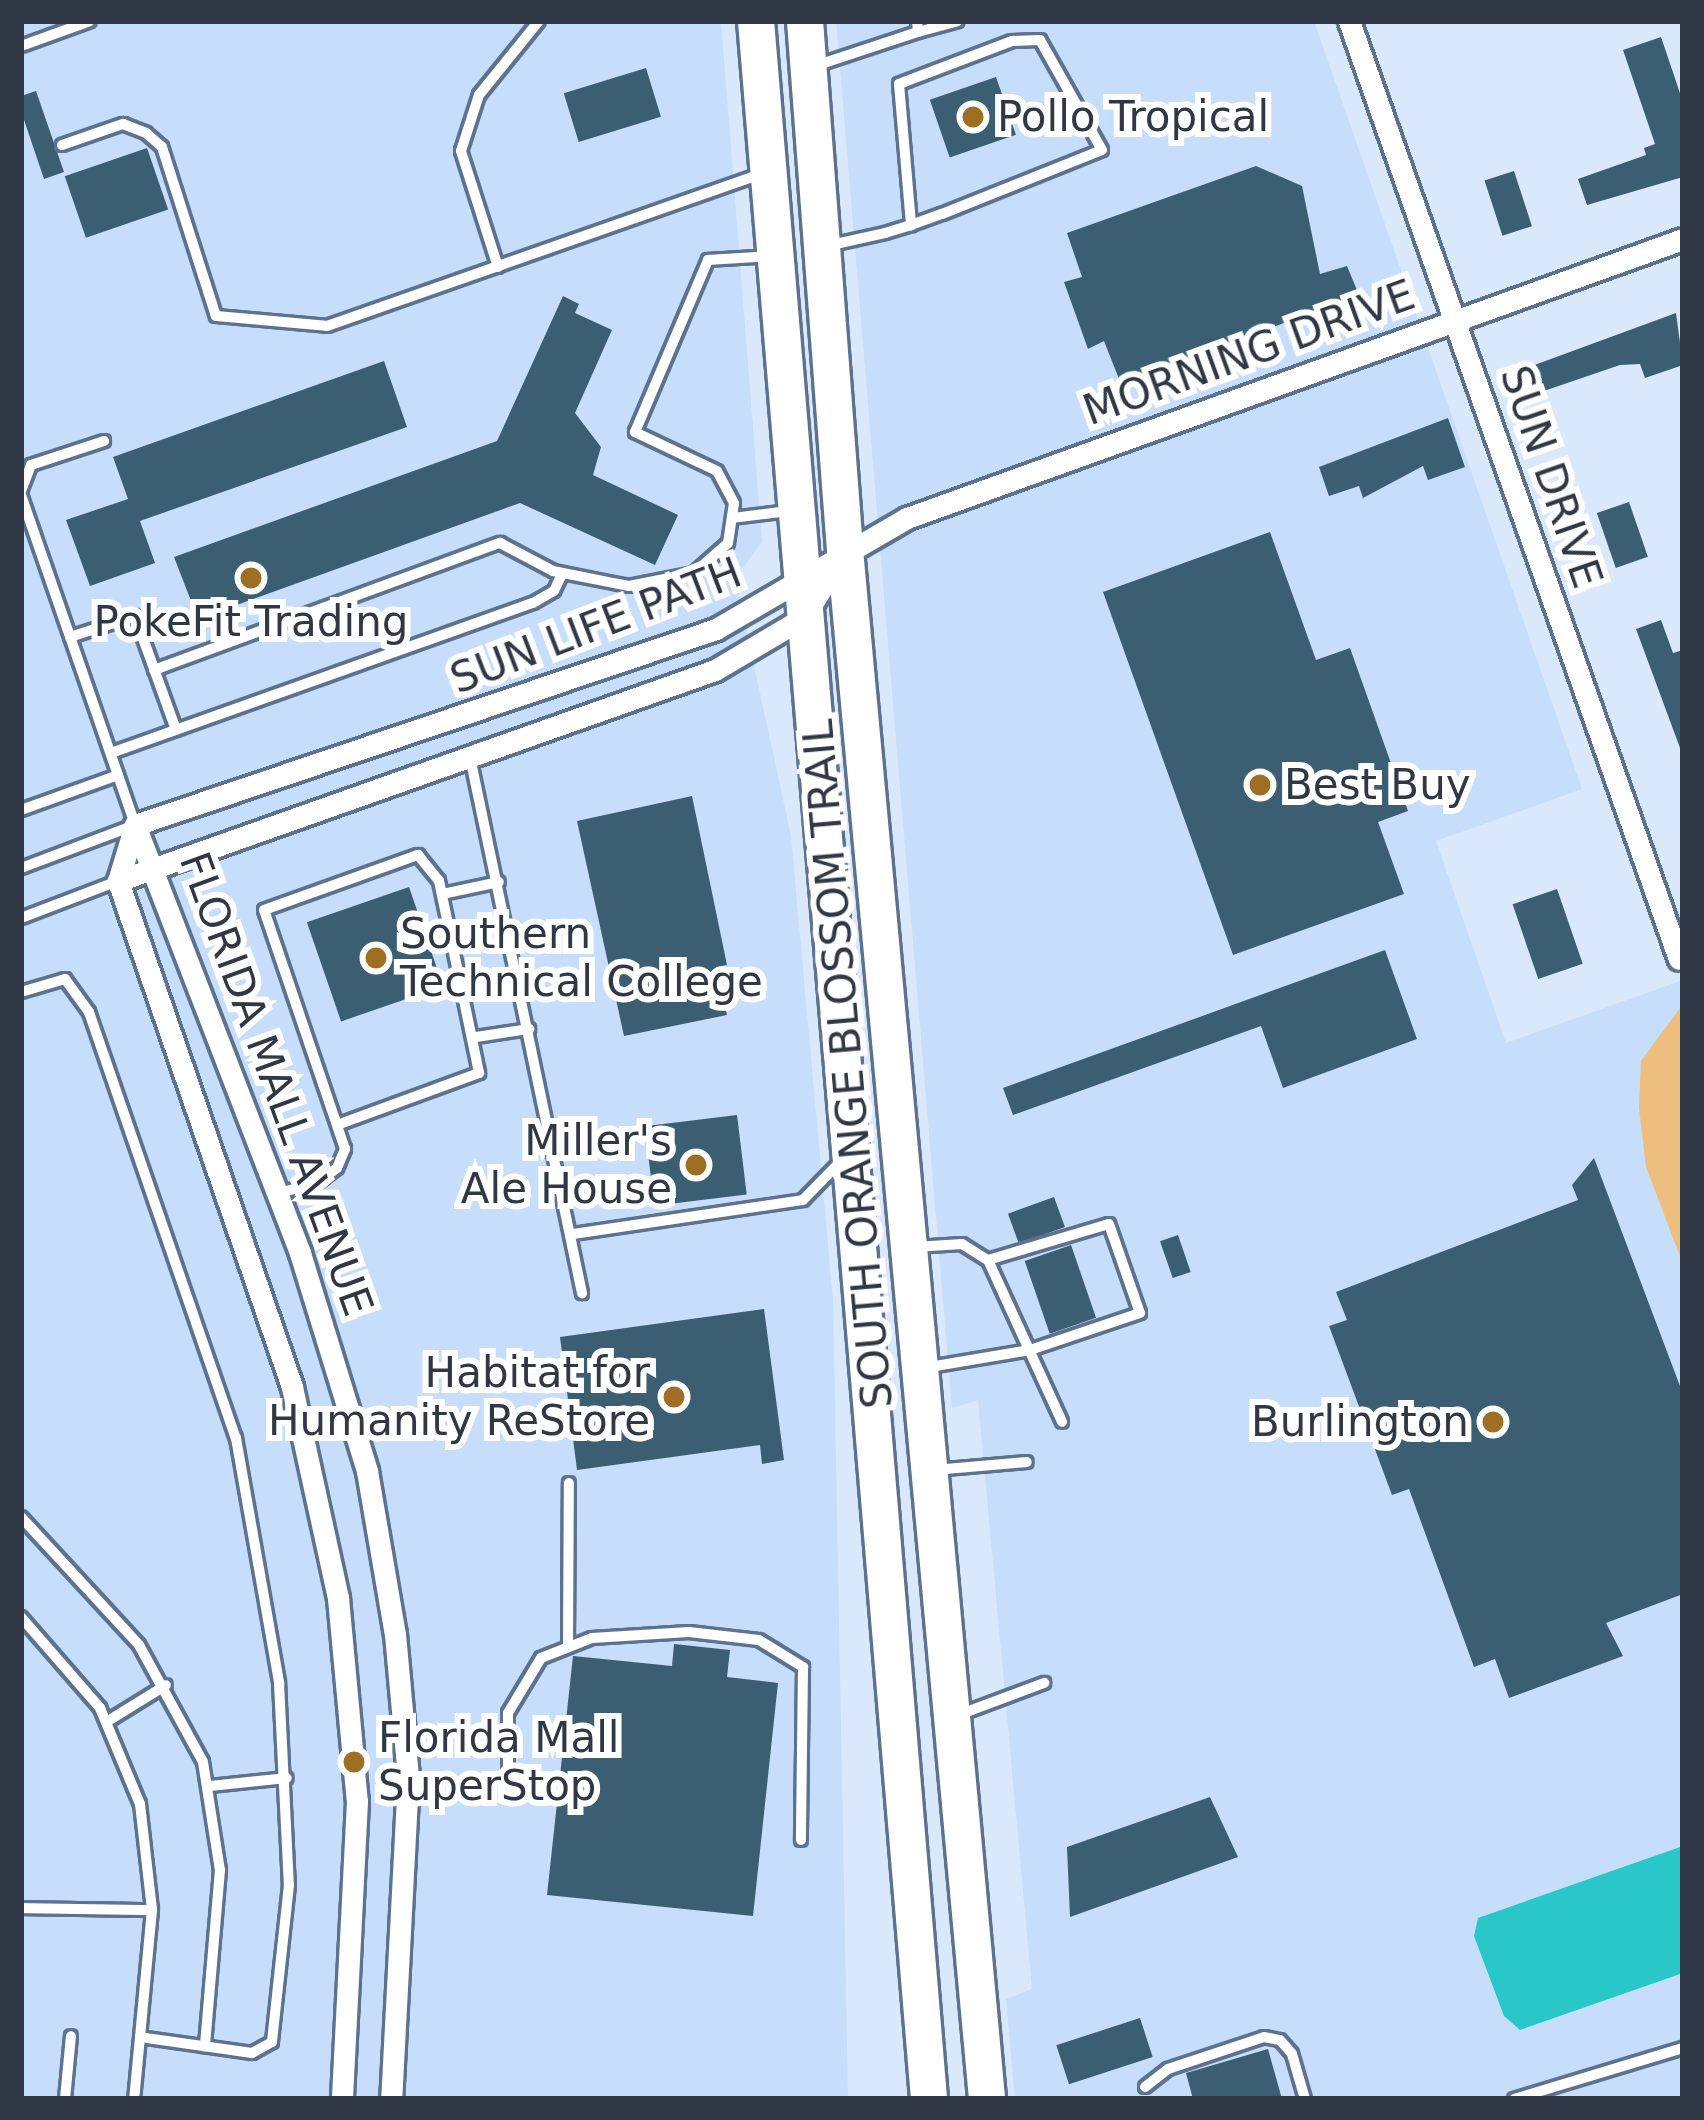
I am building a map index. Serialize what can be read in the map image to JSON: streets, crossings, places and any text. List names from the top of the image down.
{
  "streets": {
    "main road": ["SOUTH ORANGE BLOSSOM TRAIL"],
    "street": [
      "MORNING DRIVE",
      "SUN DRIVE",
      "SUN LIFE PATH",
      "FLORIDA MALL AVENUE"
    ]
  },
  "crossings": [
    ["MORNING DRIVE", "SUN DRIVE"],
    ["MORNING DRIVE", "SUN LIFE PATH"],
    ["MORNING DRIVE", "SOUTH ORANGE BLOSSOM TRAIL"],
    ["SUN LIFE PATH", "SOUTH ORANGE BLOSSOM TRAIL"],
    ["SUN LIFE PATH", "FLORIDA MALL AVENUE"]
  ],
  "places": [
    "Pollo Tropical",
    "PokeFit Trading",
    "Best Buy",
    "Southern Technical College",
    "Miller's Ale House",
    "Habitat for Humanity ReStore",
    "Burlington",
    "Florida Mall SuperStop"
  ]
}
